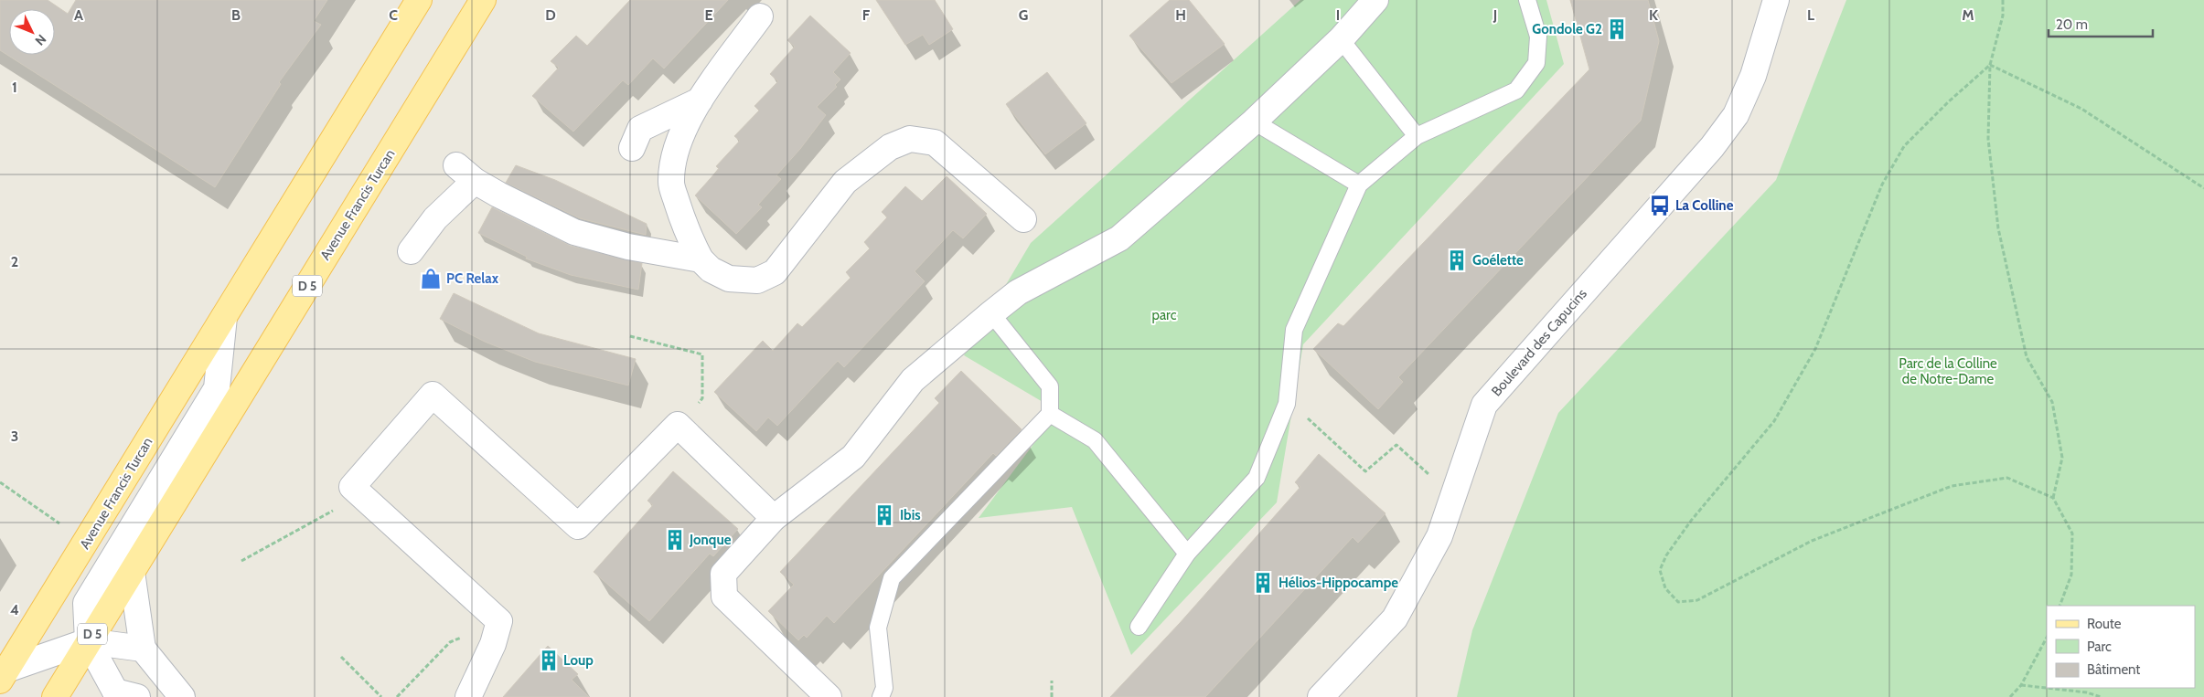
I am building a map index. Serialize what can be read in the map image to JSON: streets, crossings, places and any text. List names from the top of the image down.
{
  "streets": {
    "main road": ["Avenue Francis Turcan", "D 5"],
    "street": ["Boulevard des Capucins"]
  },
  "parks": ["parc", "Parc de la Colline de Notre-Dame"],
  "places": {
    "building": [
      "Gondole G2",
      "Goélette",
      "Ibis",
      "Jonque",
      "Hélios-Hippocampe",
      "Loup"
    ],
    "bus stop": ["La Colline"],
    "shop": ["PC Relax"]
  },
  "legend": ["Route", "Parc", "Bâtiment"],
  "scale_bar": "20 m",
  "north": "bottom right",
  "grid": {
    "columns": [
      "A",
      "B",
      "C",
      "D",
      "E",
      "F",
      "G",
      "H",
      "I",
      "J",
      "K",
      "L",
      "M"
    ],
    "rows": [
      "1",
      "2",
      "3",
      "4"
    ]
  }
}
